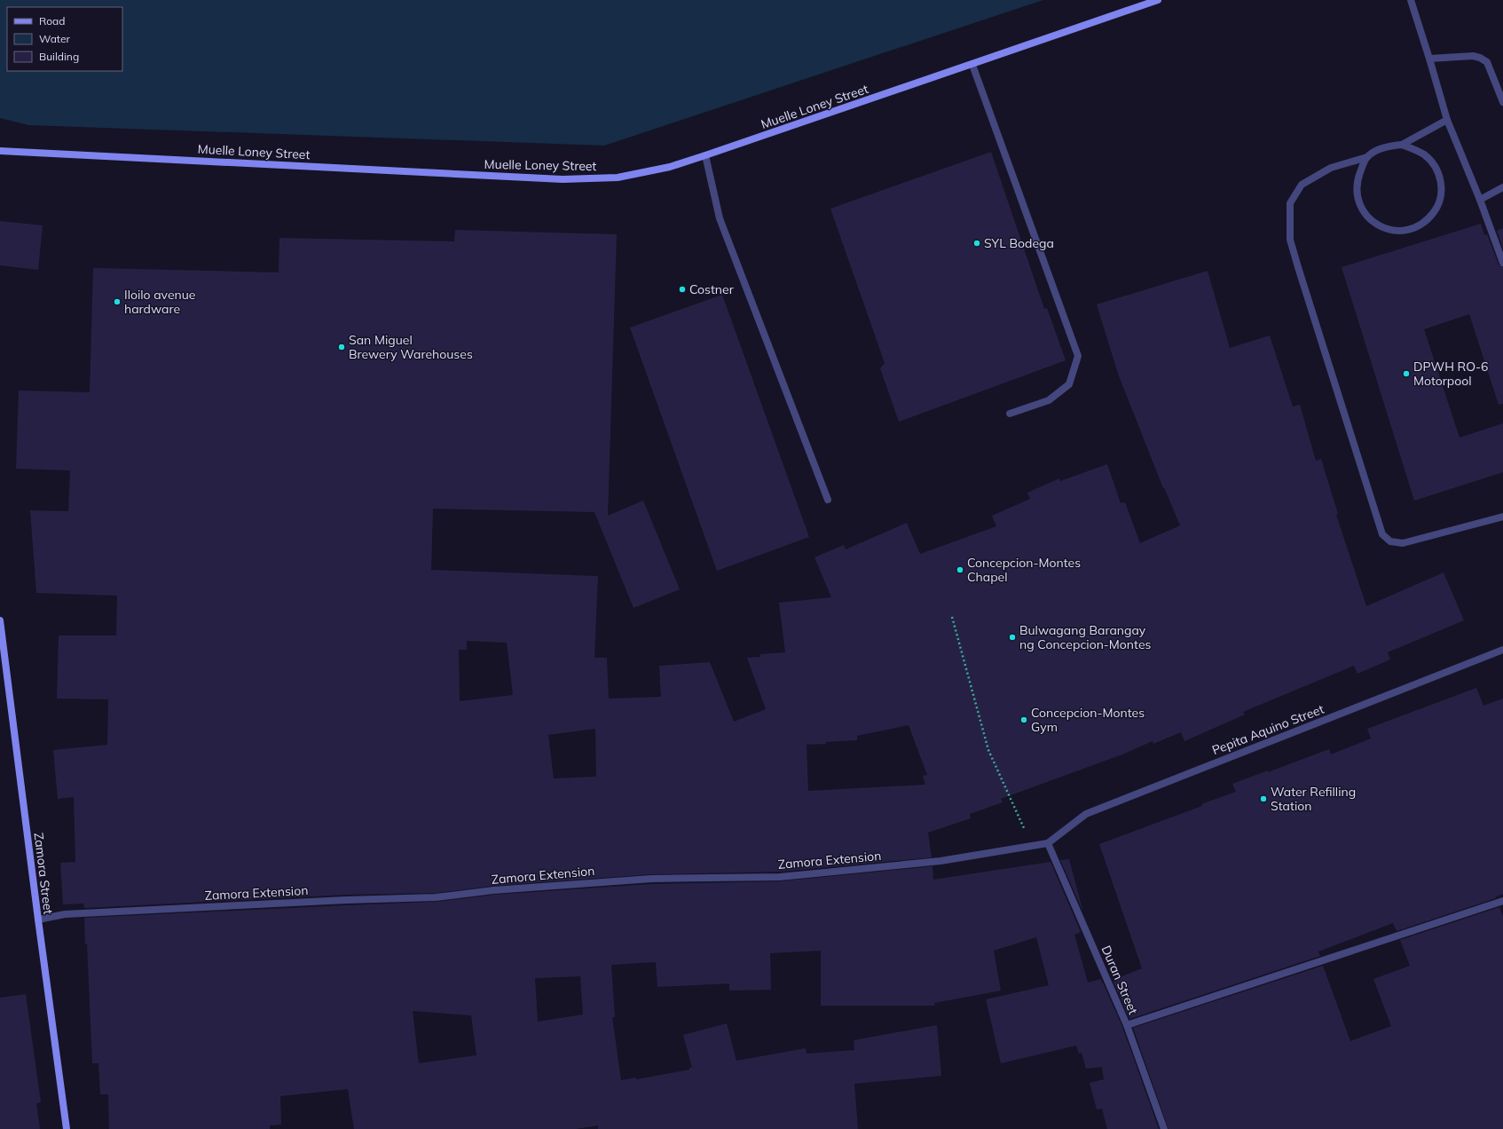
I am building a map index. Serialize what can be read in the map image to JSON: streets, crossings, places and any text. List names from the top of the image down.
{
  "streets": {
    "main road": ["Muelle Loney Street", "Zamora Street"],
    "street": ["Pepita Aquino Street", "Zamora Extension", "Duran Street"]
  },
  "crossings": [
    ["Pepita Aquino Street", "Zamora Extension"],
    ["Pepita Aquino Street", "Duran Street"],
    ["Zamora Extension", "Zamora Street"],
    ["Zamora Extension", "Duran Street"]
  ],
  "places": [
    "SYL Bodega",
    "Costner",
    "Iloilo avenue hardware",
    "San Miguel Brewery Warehouses",
    "DPWH RO-6 Motorpool",
    "Concepcion-Montes Chapel",
    "Bulwagang Barangay ng Concepcion-Montes",
    "Concepcion-Montes Gym",
    "Water Refilling Station"
  ],
  "legend": ["Road", "Water", "Building"]
}
